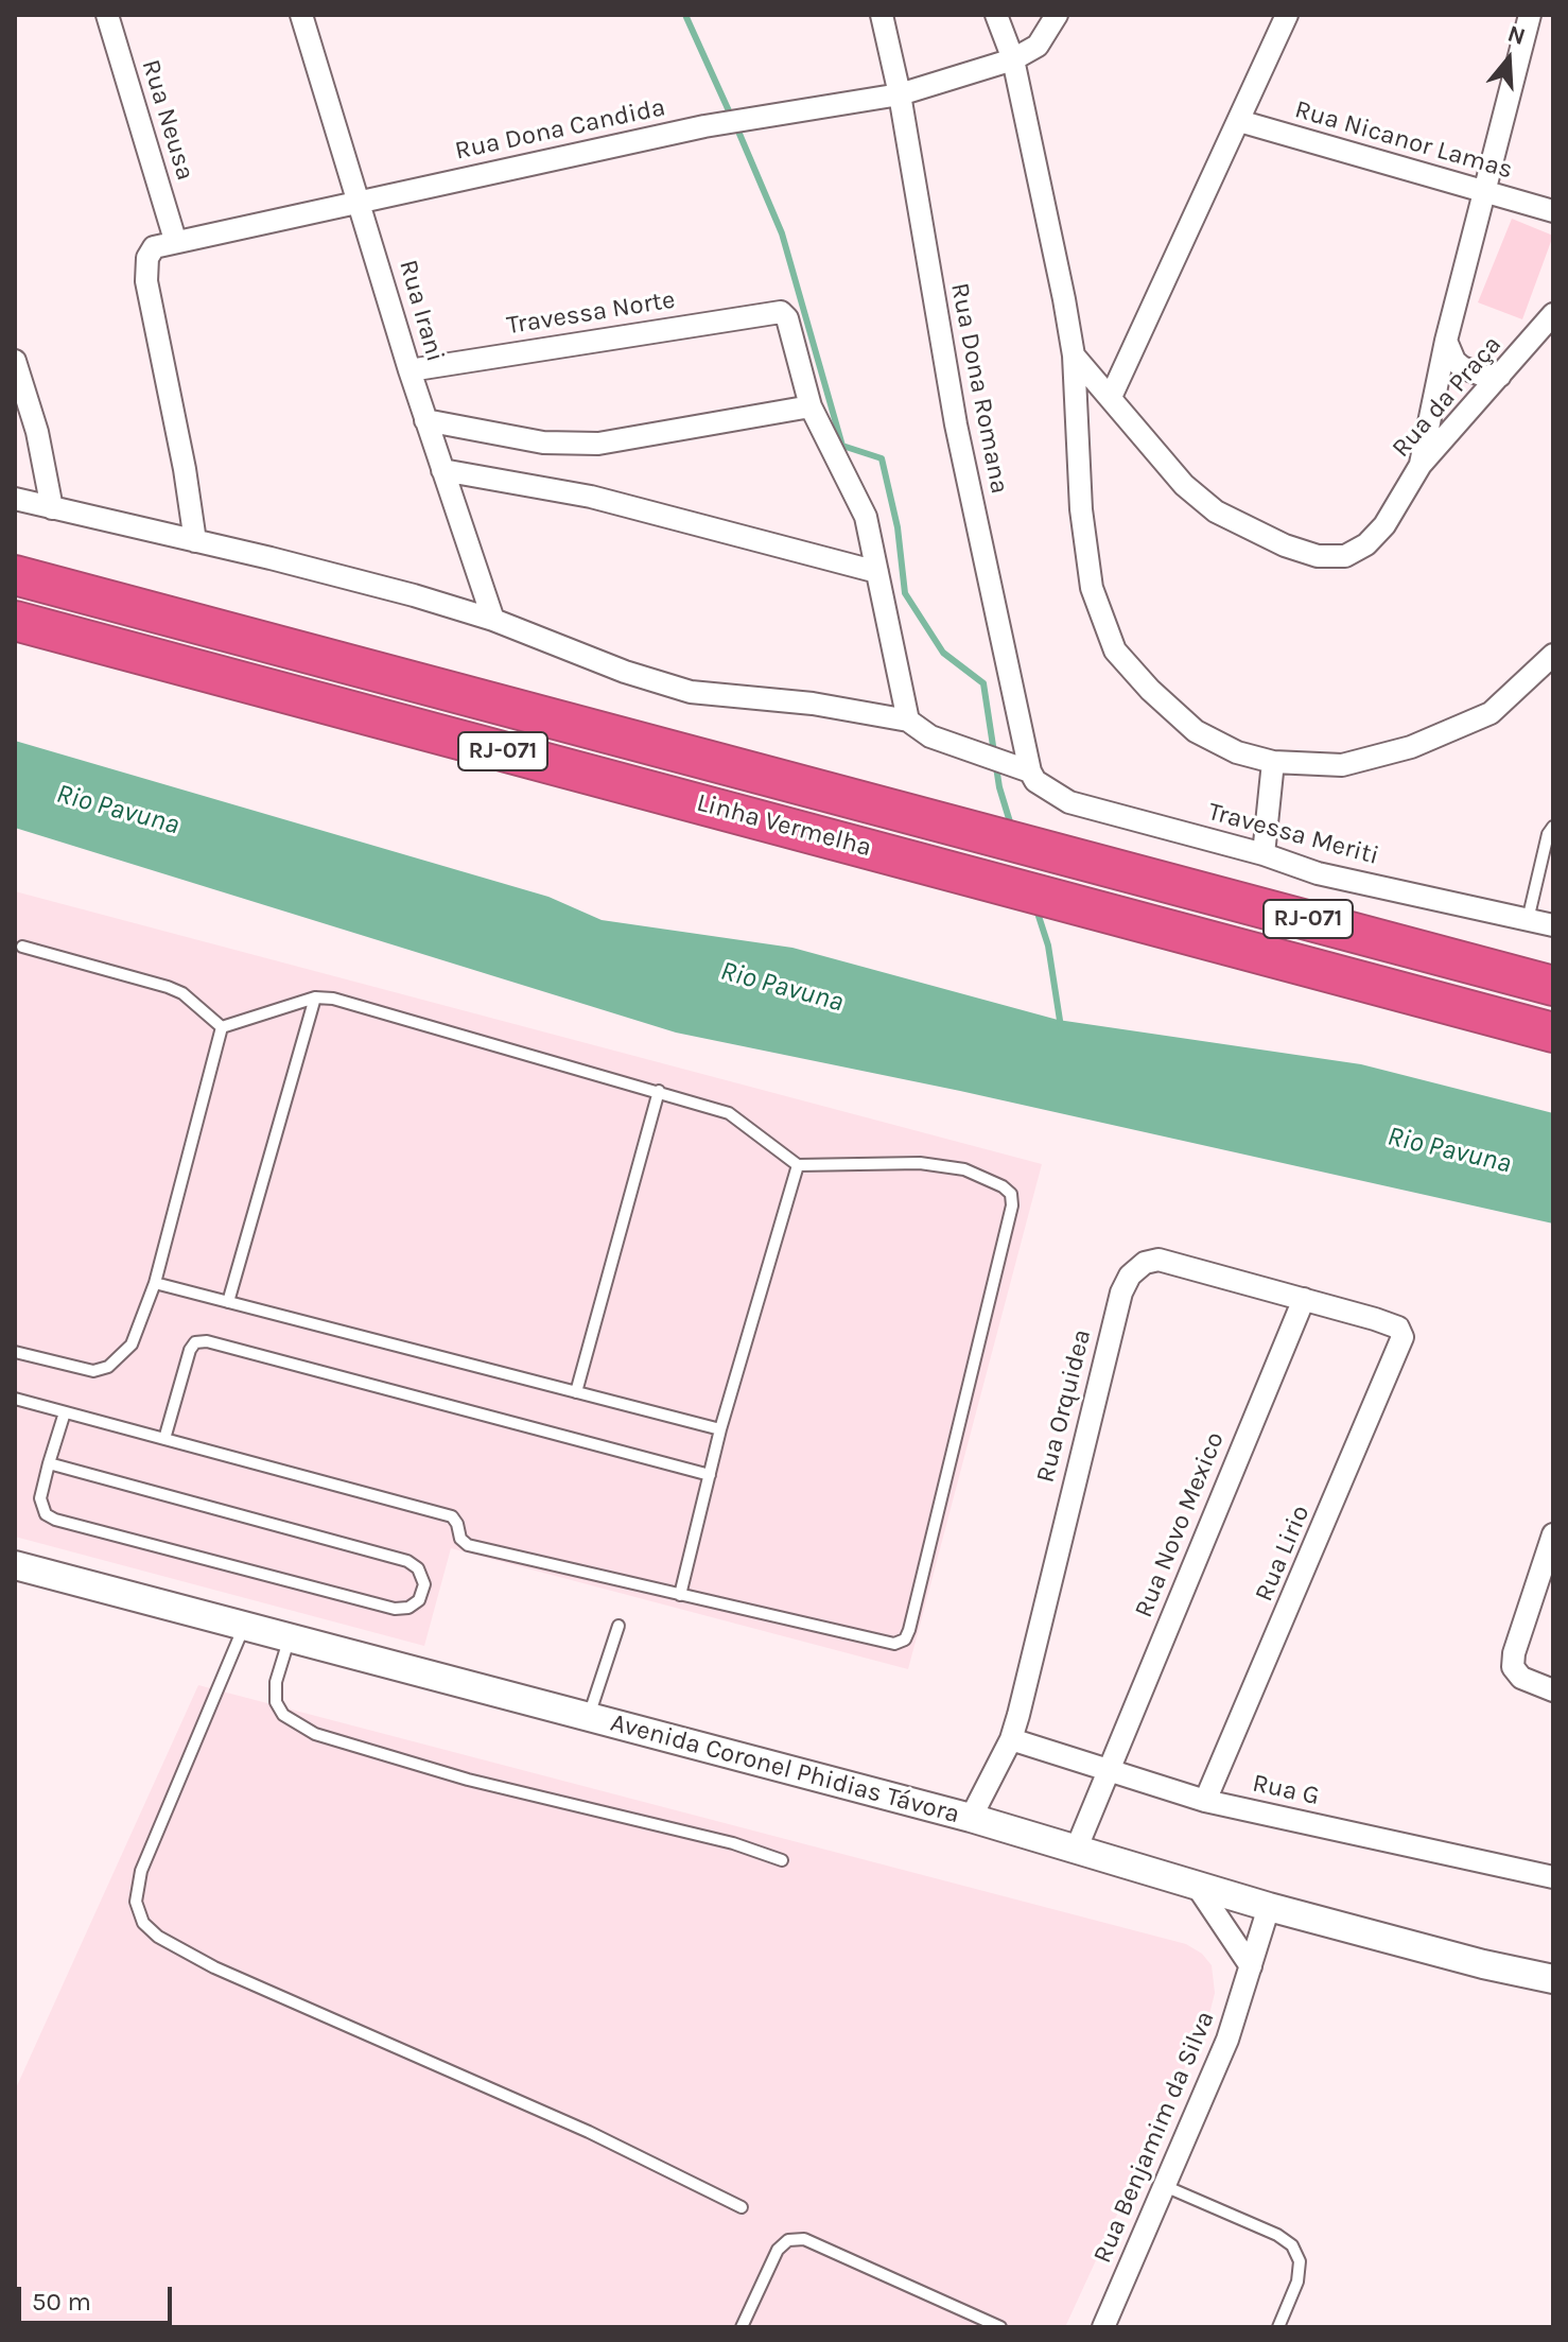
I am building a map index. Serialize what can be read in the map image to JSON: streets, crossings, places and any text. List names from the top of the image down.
{
  "streets": {
    "highway": ["RJ-071", "Linha Vermelha"],
    "street": [
      "Rua Neusa",
      "Rua Dona Candida",
      "Rua Nicanor Lamas",
      "Rua Irani",
      "Travessa Norte",
      "Rua Dona Romana",
      "Rua da Praça",
      "Travessa Meriti",
      "Rua Orquidea",
      "Rua Novo Mexico",
      "Rua Lirio",
      "Avenida Coronel Phidias Távora",
      "Rua G",
      "Rua Benjamim da Silva"
    ]
  },
  "crossings": [
    ["Rua Neusa", "Rua Dona Candida"],
    ["Rua Dona Candida", "Rua Irani"],
    ["Rua Dona Candida", "Rua Dona Romana"],
    ["Rua Irani", "Travessa Norte"],
    ["Rua Dona Romana", "Travessa Meriti"],
    ["Rua Orquidea", "Rua Novo Mexico"],
    ["Rua Orquidea", "Rua Lirio"],
    ["Rua Orquidea", "Avenida Coronel Phidias Távora"],
    ["Rua Orquidea", "Rua G"],
    ["Rua Novo Mexico", "Rua G"],
    ["Rua Lirio", "Rua G"],
    ["Avenida Coronel Phidias Távora", "Rua Benjamim da Silva"]
  ],
  "water": ["Rio Pavuna"],
  "scale_bar": "50 m",
  "north": "top"
}
